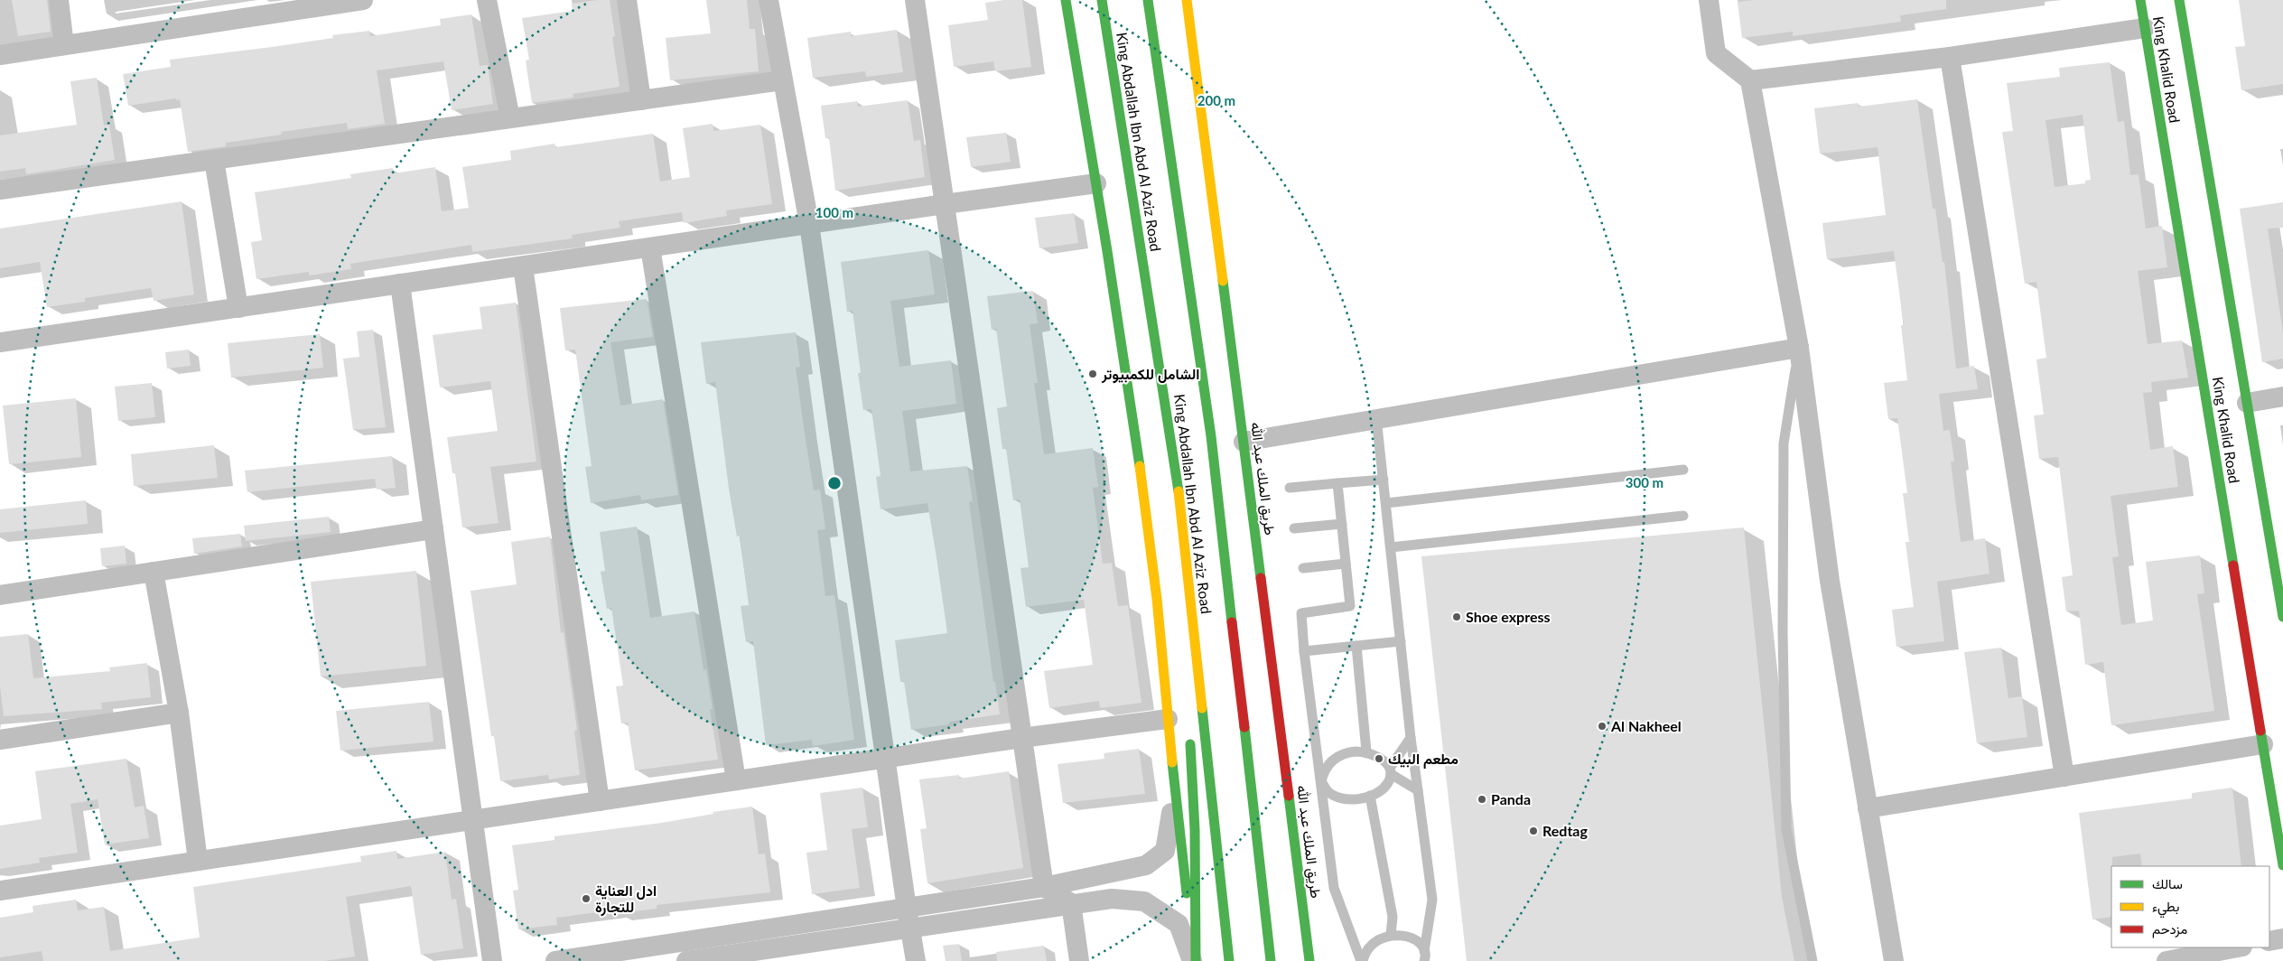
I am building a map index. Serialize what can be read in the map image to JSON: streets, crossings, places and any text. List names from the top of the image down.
{
  "streets": {
    "main road": ["King Khalid Road", "King Abdallah Ibn Abd Al Aziz Road", "طريق الملك عبد الله"]
  },
  "places": [
    "الشامل للكمبيوتر",
    "Shoe express",
    "Al Nakheel",
    "مطعم البيك",
    "Panda",
    "Redtag",
    "ادل العناية للتجارة"
  ],
  "legend": ["سالك", "بطيء", "مزدحم"],
  "rings": ["200 m", "100 m", "300 m"]
}
